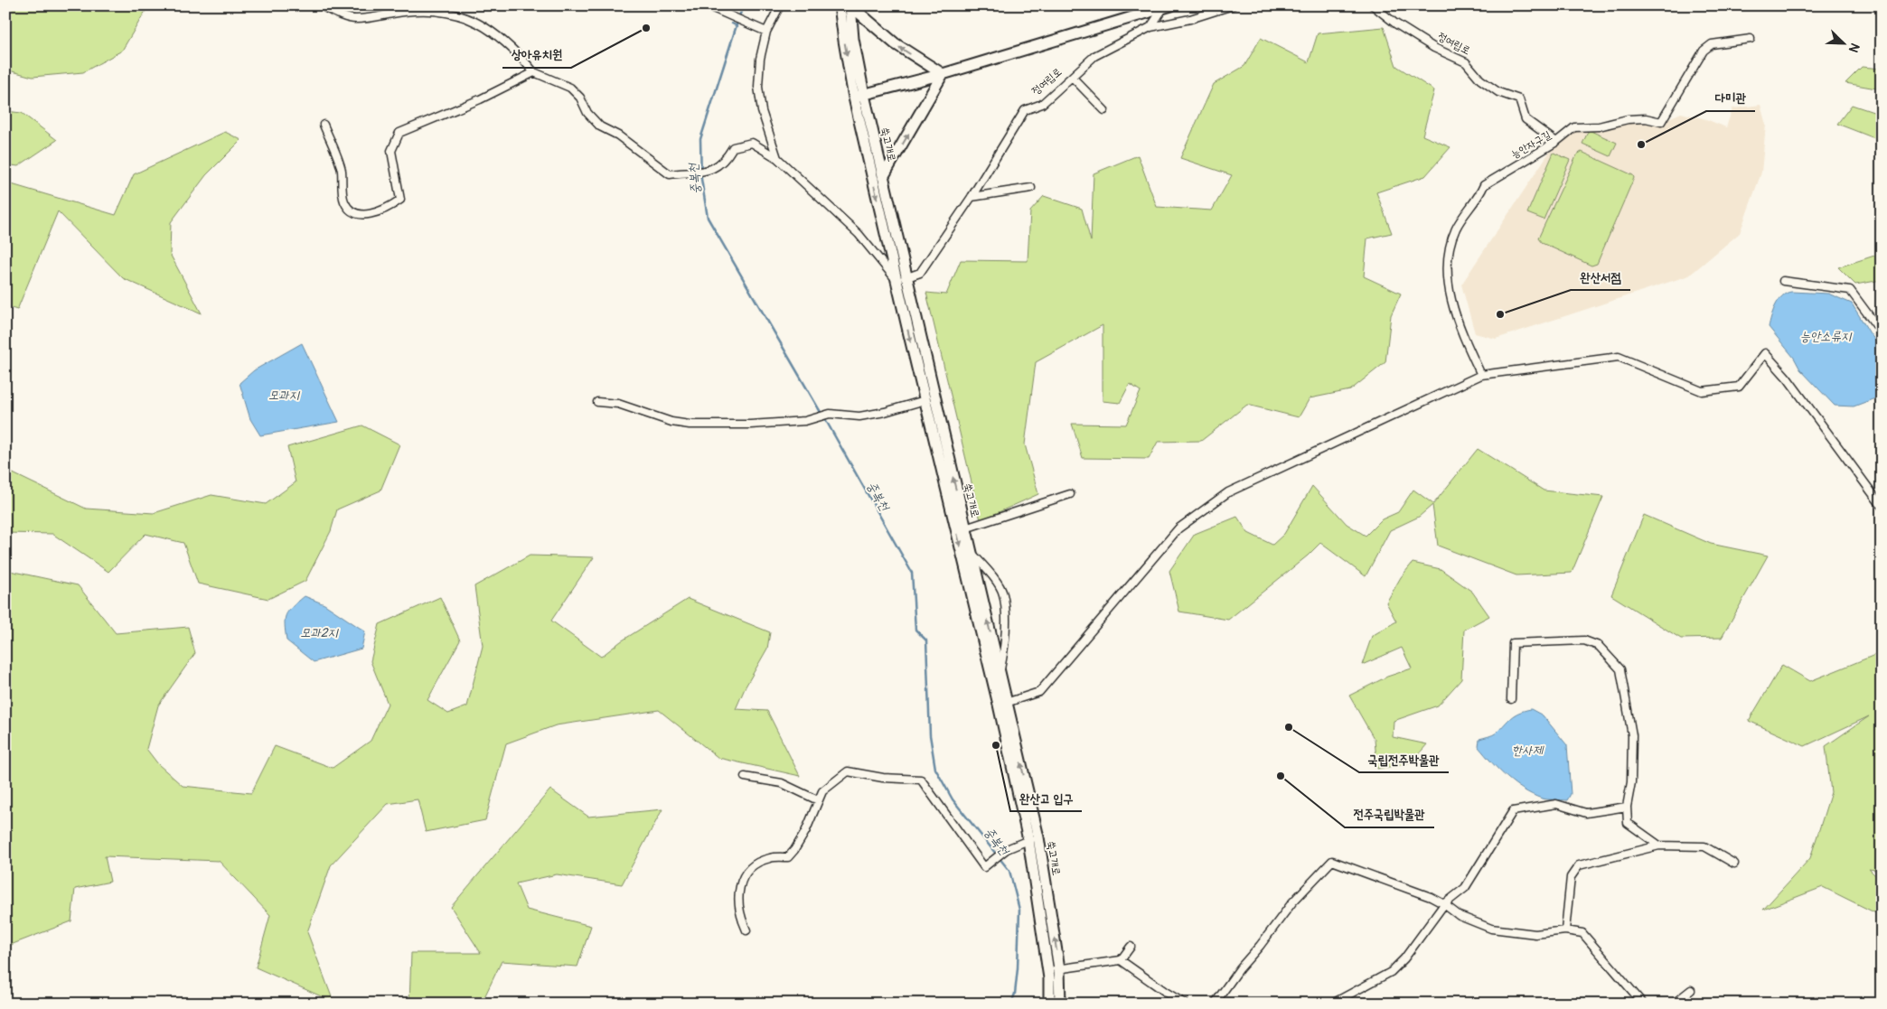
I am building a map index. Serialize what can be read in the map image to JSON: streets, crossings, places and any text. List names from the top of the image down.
{
  "streets": {
    "street": ["정여립로", "쑥고개로", "능안자구길"]
  },
  "crossings": [
    ["정여립로", "쑥고개로"],
    ["정여립로", "능안자구길"]
  ],
  "water": [
    "중복천",
    "능안소류지",
    "모과지",
    "모과2지",
    "한사제"
  ],
  "places": [
    "상아유치원",
    "다미관",
    "완산서점",
    "국립전주박물관",
    "완산고 입구",
    "전주국립박물관"
  ],
  "north": "bottom right"
}
